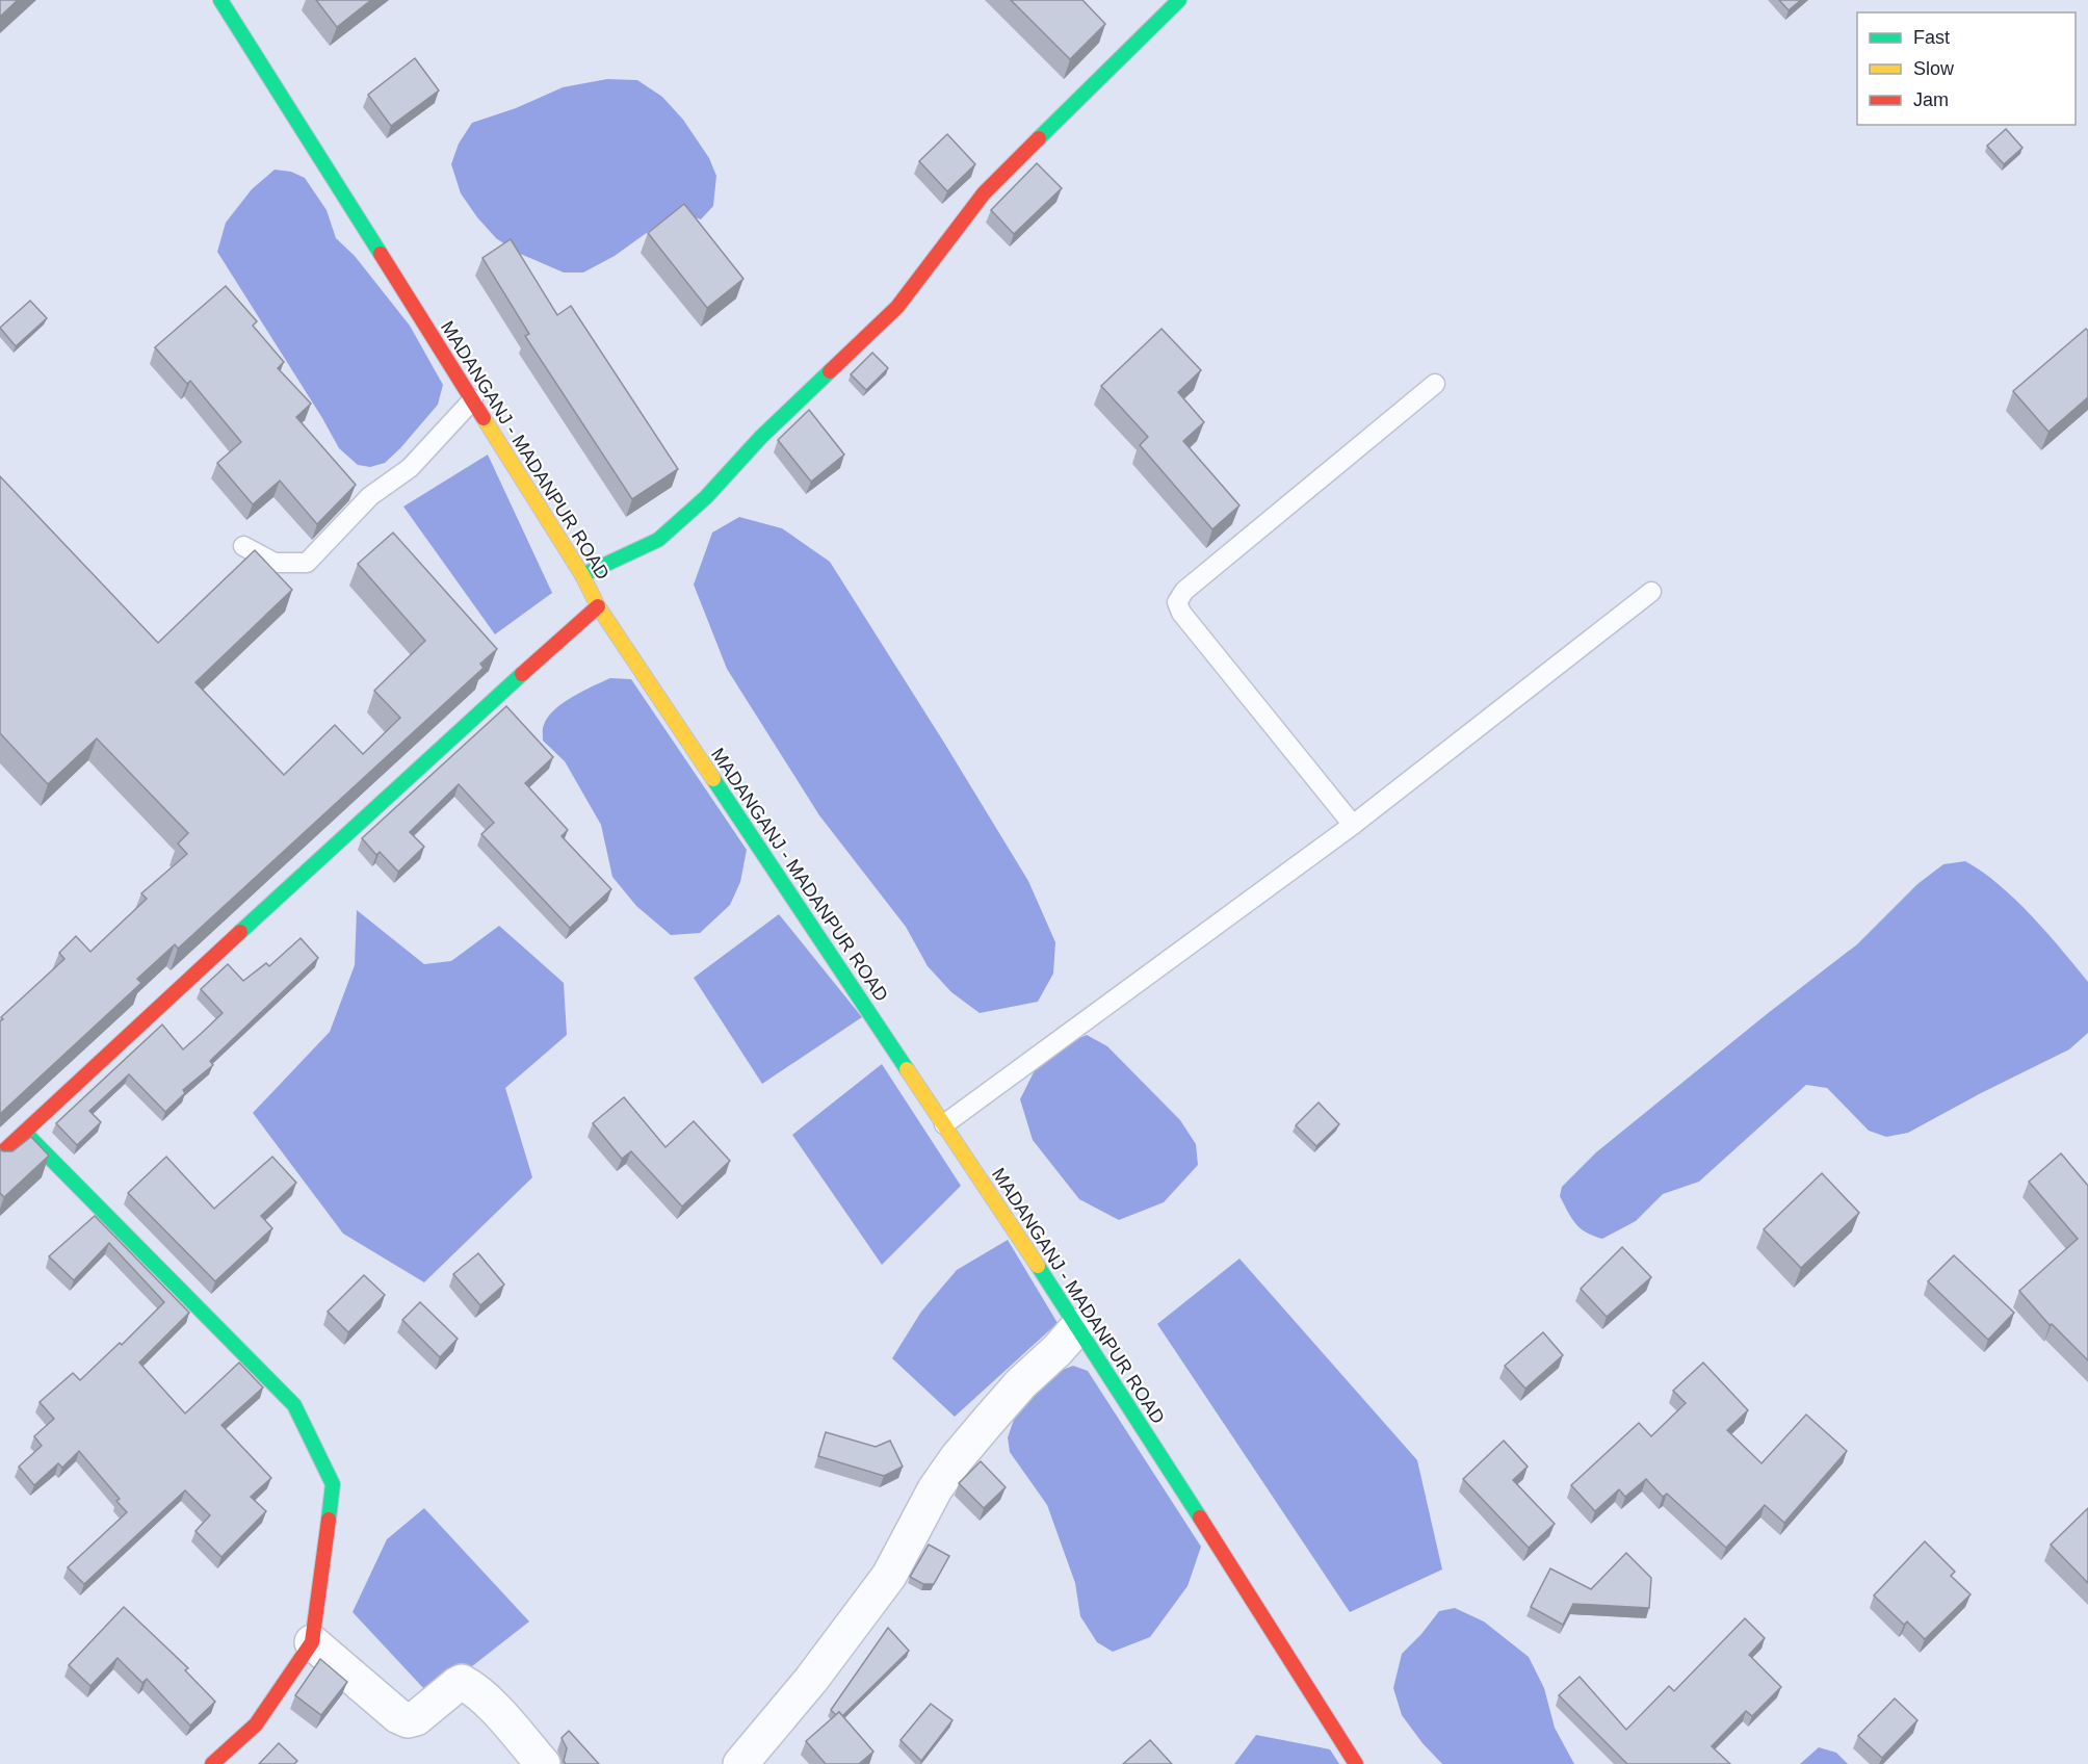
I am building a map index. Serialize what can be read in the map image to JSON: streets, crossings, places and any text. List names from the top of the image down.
{
  "streets": {
    "street": ["MADANGANJ - MADANPUR ROAD"]
  },
  "legend": ["Fast", "Slow", "Jam"]
}
